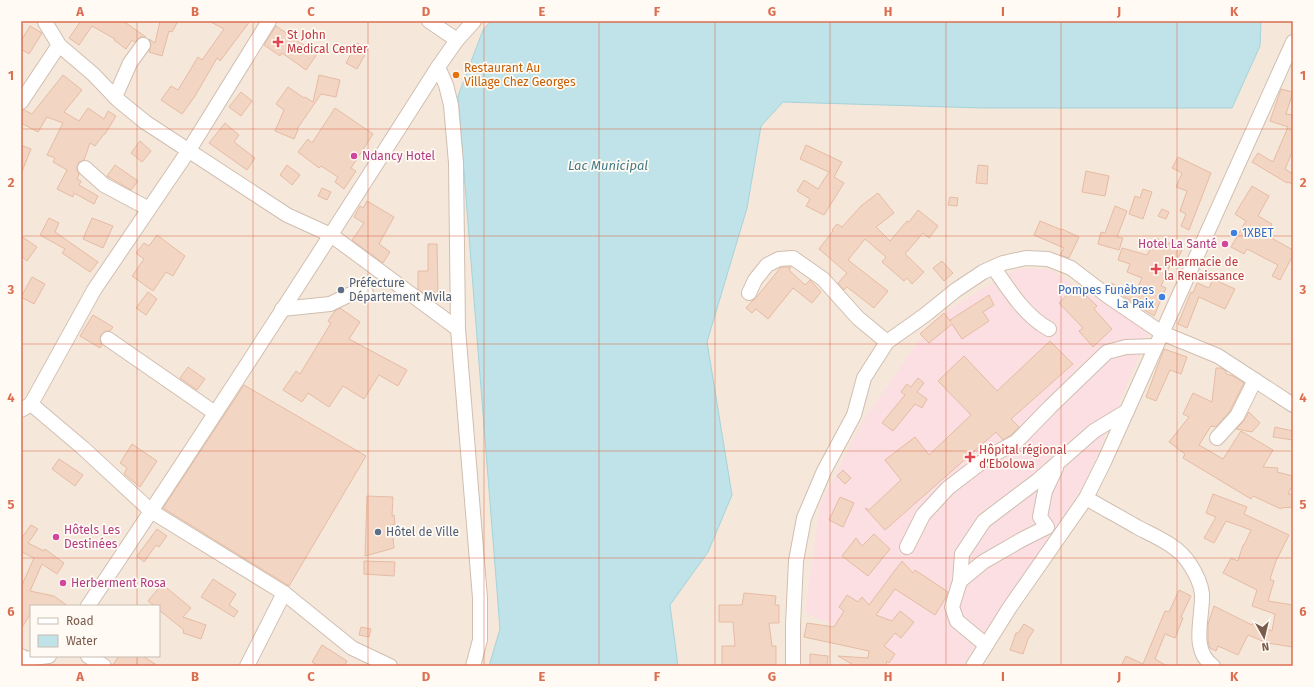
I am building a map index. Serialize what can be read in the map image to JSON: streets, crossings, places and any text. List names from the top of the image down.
{
  "water": ["Lac Municipal"],
  "places": {
    "health": ["St John Medical Center", "Pharmacie de la Renaissance", "Hôpital régional d'Ebolowa"],
    "other": [
      "Restaurant Au Village Chez Georges",
      "Ndancy Hotel",
      "1XBET",
      "Hotel La Santé",
      "Préfecture Département Mvila",
      "Pompes Funèbres La Paix",
      "Hôtel de Ville",
      "Hôtels Les Destinées",
      "Herberment Rosa"
    ]
  },
  "legend": ["Road", "Water"],
  "north": "bottom",
  "grid": {
    "columns": [
      "A",
      "B",
      "C",
      "D",
      "E",
      "F",
      "G",
      "H",
      "I",
      "J",
      "K"
    ],
    "rows": [
      "1",
      "2",
      "3",
      "4",
      "5",
      "6"
    ]
  }
}
